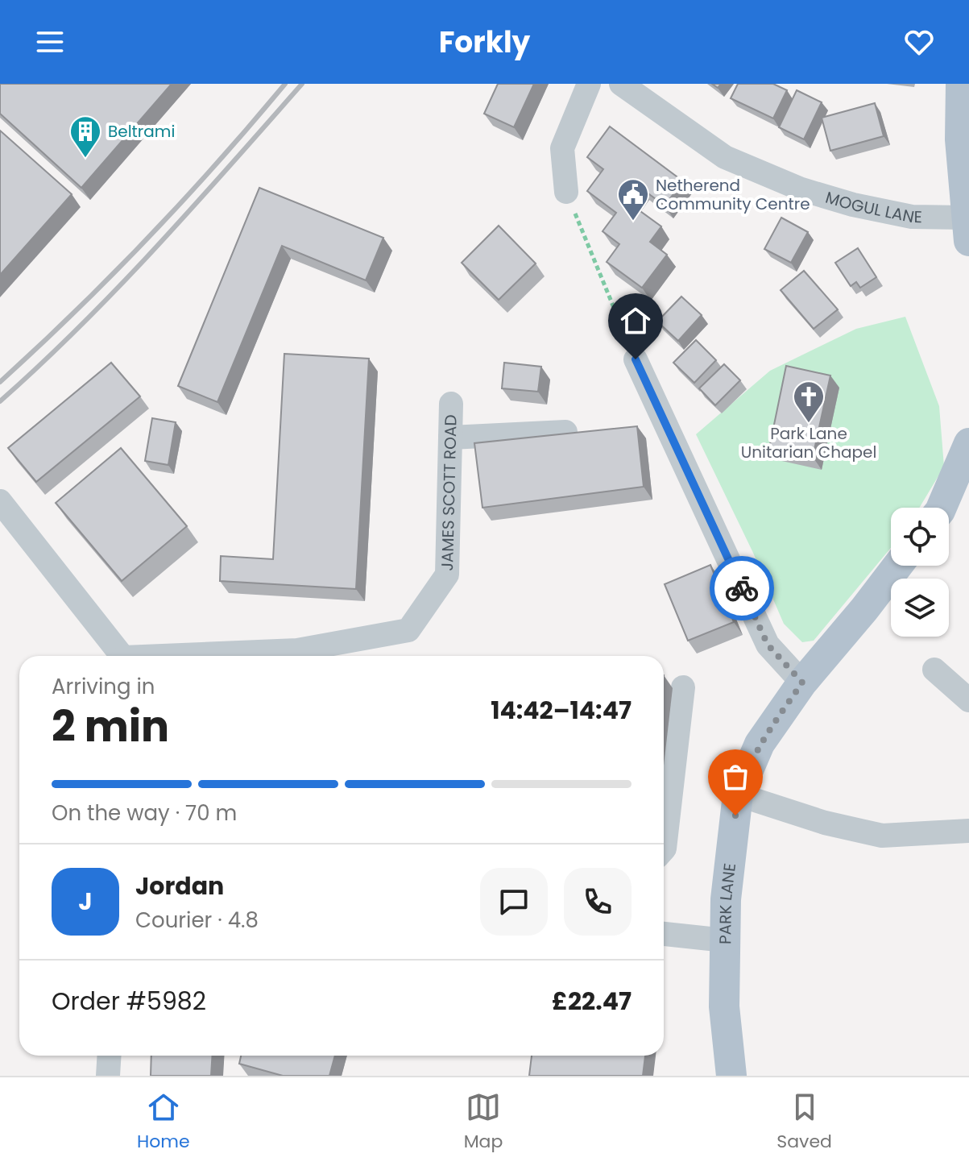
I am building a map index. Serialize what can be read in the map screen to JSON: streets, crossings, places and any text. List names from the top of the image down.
{
  "streets": {
    "main road": ["PARK LANE"],
    "street": ["MOGUL LANE", "JAMES SCOTT ROAD"]
  },
  "places": {
    "building": ["Beltrami"],
    "public building": ["Netherend Community Centre"],
    "church": ["Park Lane Unitarian Chapel"]
  },
  "page": {
    "header": "Forkly",
    "heading": ["2 min", "Arriving in", "14:42–14:47"],
    "panel": [
      "Jordan",
      "Courier · 4.8",
      "Order #5982",
      "£22.47"
    ],
    "bar": "On the way · 70 m",
    "round": "J",
    "tabs": ["Home", "Map", "Saved"]
  }
}
